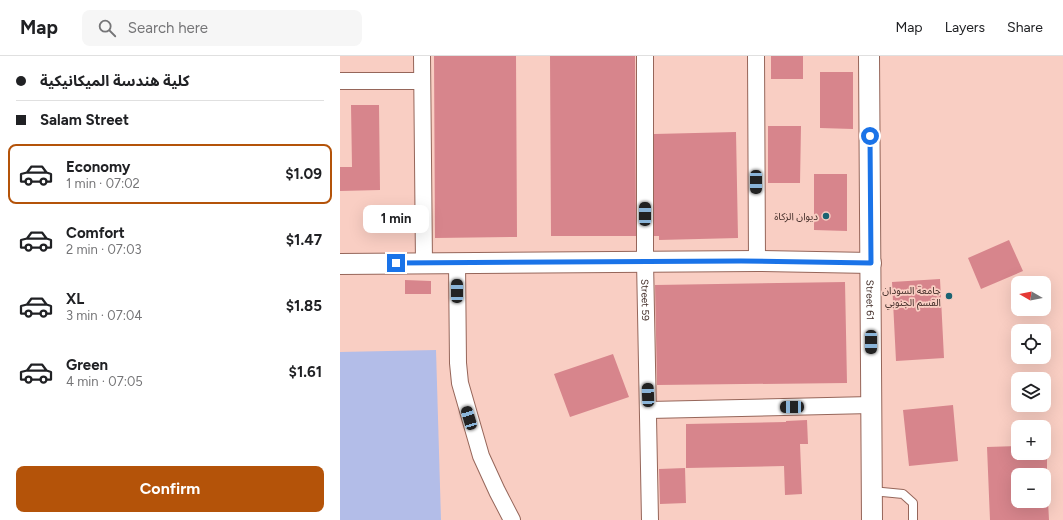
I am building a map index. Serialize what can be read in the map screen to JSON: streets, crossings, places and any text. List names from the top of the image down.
{
  "streets": {
    "street": ["Street 59", "Street 61"]
  },
  "places": ["ديوان الزكاة", "جامعة السودان القسم الجنوبي"],
  "north": "left",
  "page": {
    "header": "Map",
    "search": "Search here",
    "nav": ["Map", "Layers", "Share"],
    "banner": ["كلية هندسة الميكانيكية", "Salam Street"],
    "list": [
      {
        "name": "Economy",
        "note": "1 min · 07:02",
        "value": "$1.09"
      },
      {
        "name": "Comfort",
        "note": "2 min · 07:03",
        "value": "$1.47"
      },
      {
        "name": "XL",
        "note": "3 min · 07:04",
        "value": "$1.85"
      },
      {
        "name": "Green",
        "note": "4 min · 07:05",
        "value": "$1.61"
      }
    ],
    "bubble": "1 min",
    "map_buttons": ["+", "−"],
    "buttons": "Confirm"
  }
}
